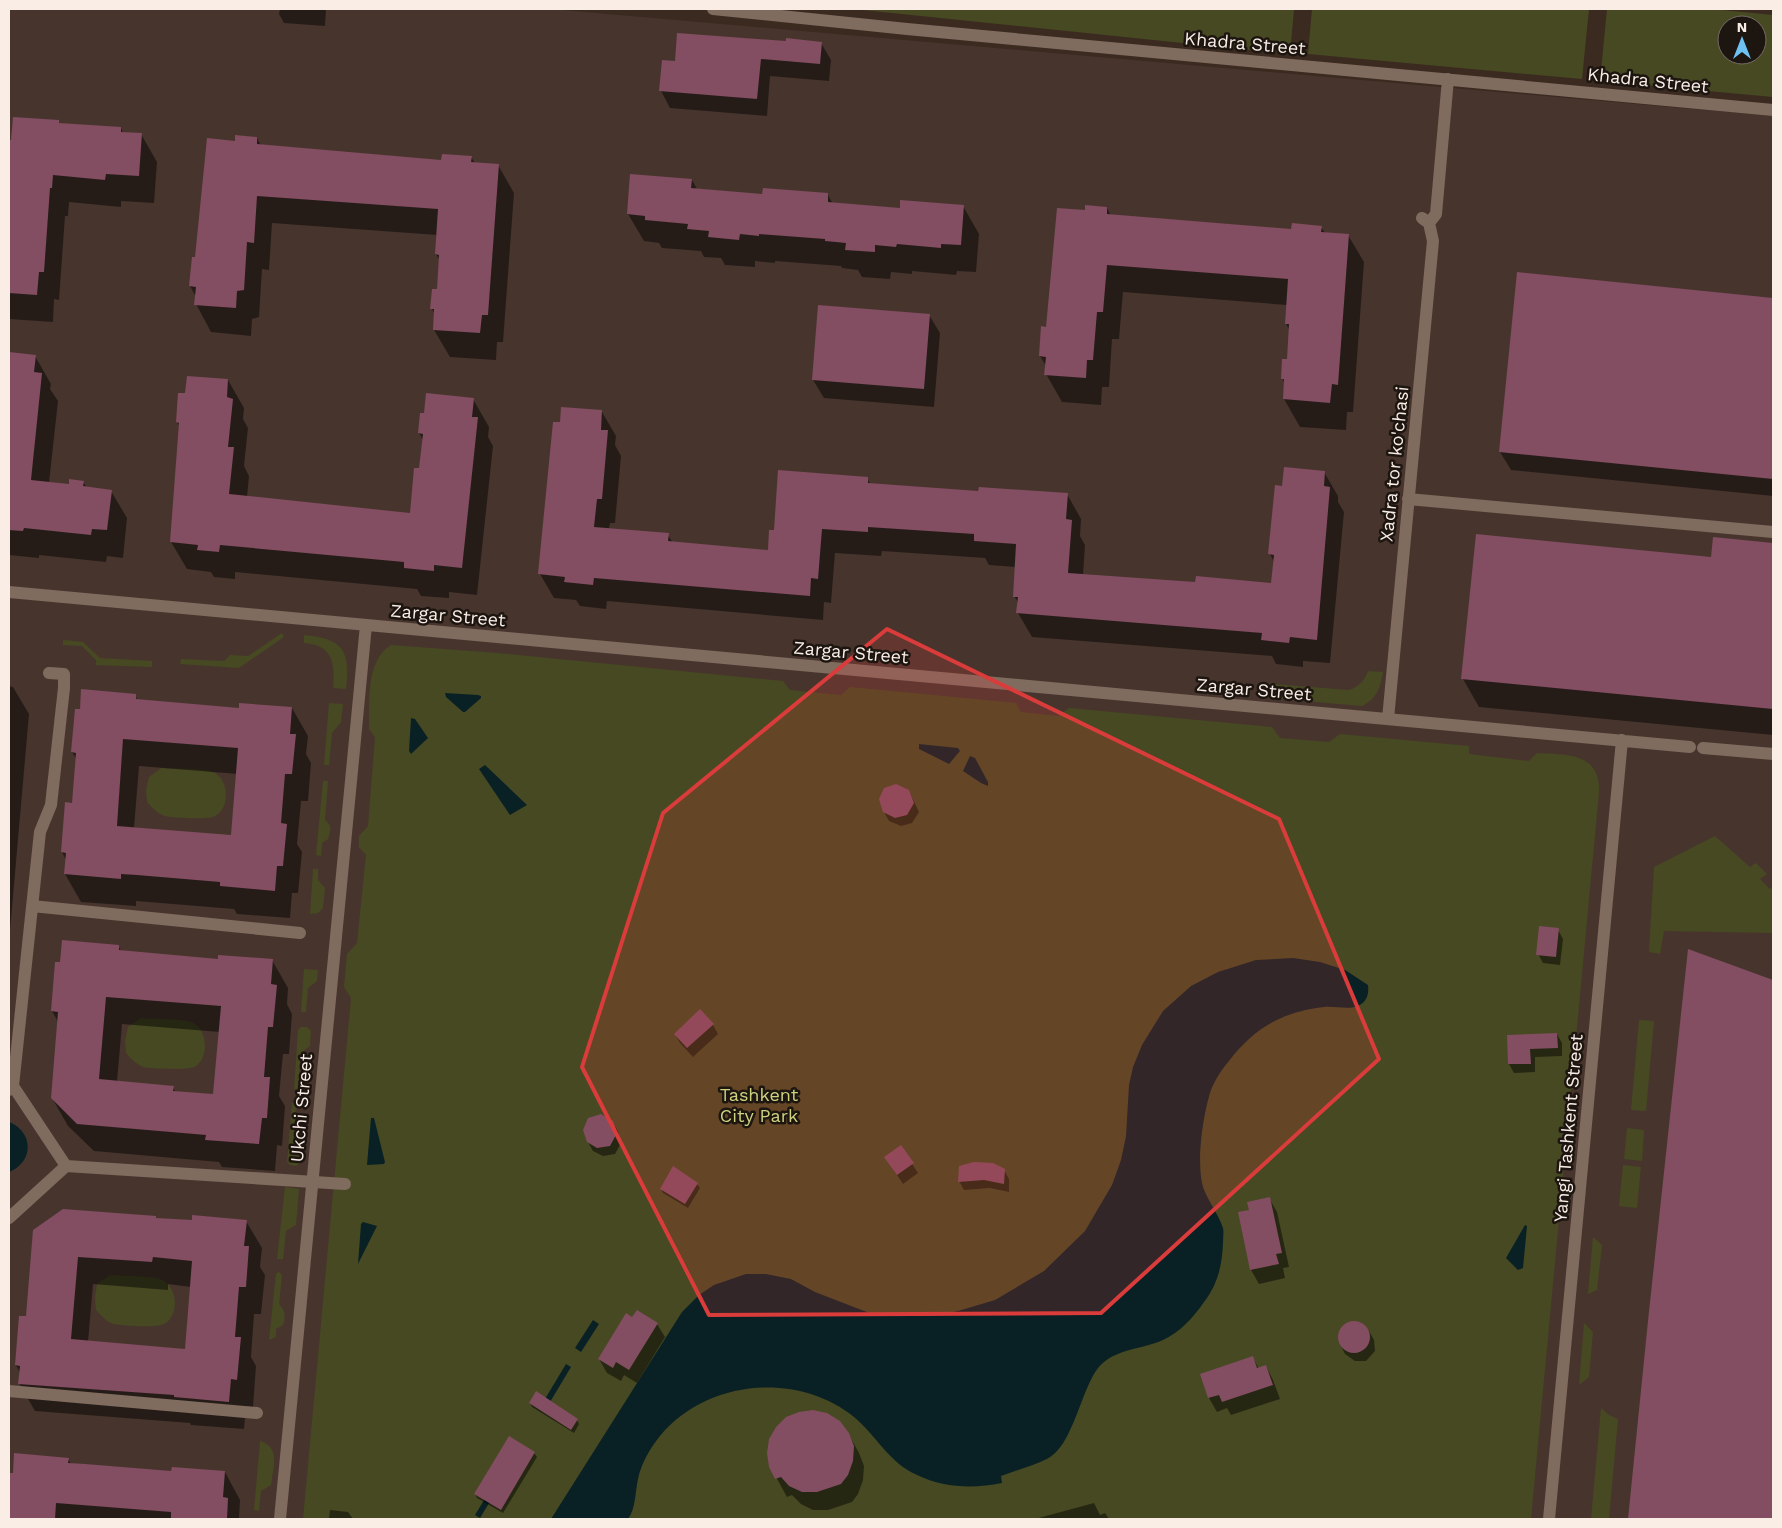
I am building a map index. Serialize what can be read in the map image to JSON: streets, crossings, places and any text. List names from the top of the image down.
{
  "streets": {
    "street": [
      "Khadra Street",
      "Xadra tor ko'chasi",
      "Zargar Street",
      "Ukchi Street",
      "Yangi Tashkent Street"
    ]
  },
  "crossings": [
    ["Khadra Street", "Xadra tor ko'chasi"],
    ["Xadra tor ko'chasi", "Zargar Street"],
    ["Zargar Street", "Ukchi Street"],
    ["Zargar Street", "Yangi Tashkent Street"]
  ],
  "parks": ["Tashkent City Park"],
  "north": "top"
}
